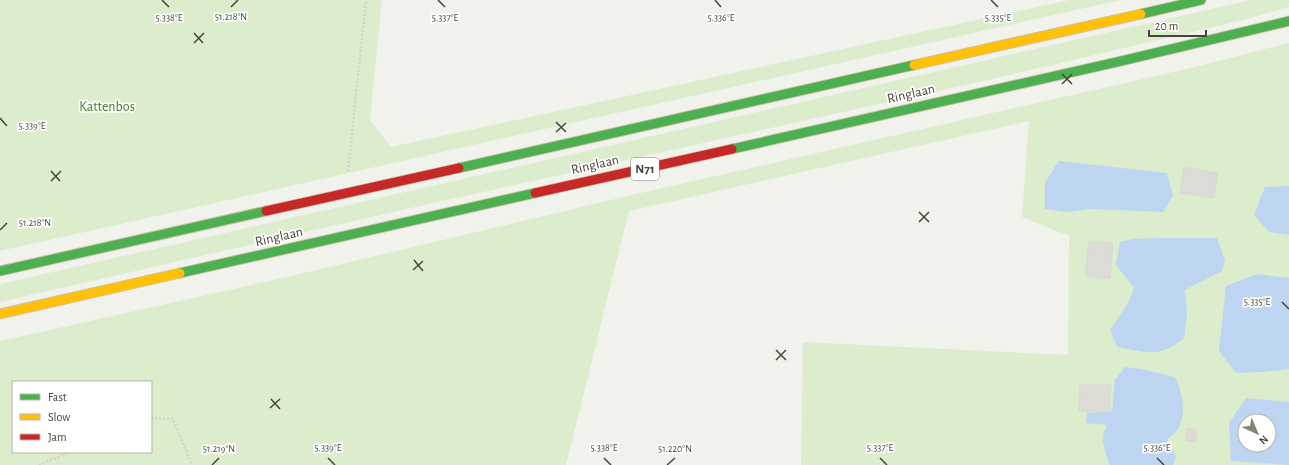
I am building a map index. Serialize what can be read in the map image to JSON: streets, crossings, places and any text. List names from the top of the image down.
{
  "streets": {
    "highway": ["Ringlaan", "N71"]
  },
  "parks": ["Kattenbos"],
  "legend": ["Fast", "Slow", "Jam"],
  "scale_bar": "20 m",
  "north": "bottom right",
  "coordinates": [
    "51.218°N",
    "5.338°E",
    "5.337°E",
    "5.336°E",
    "5.335°E",
    "5.339°E",
    "51.219°N",
    "51.220°N"
  ]
}
